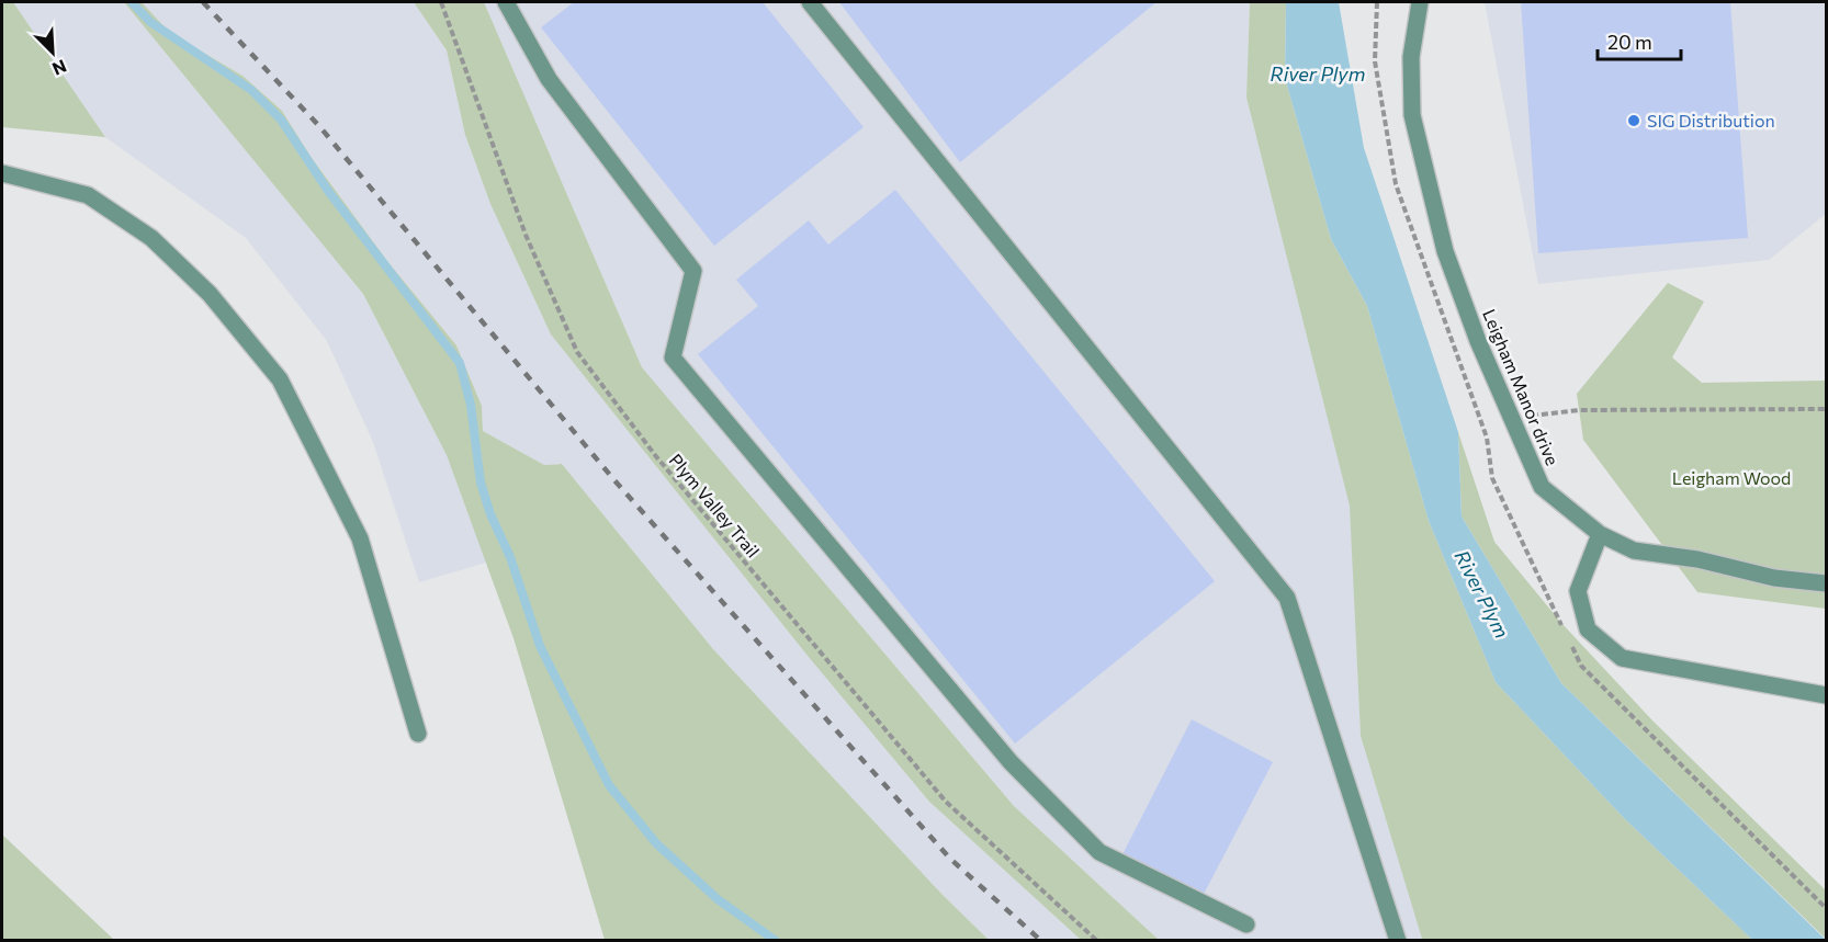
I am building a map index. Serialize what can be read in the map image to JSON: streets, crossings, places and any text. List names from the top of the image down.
{
  "streets": {
    "street": ["Leigham Manor drive"],
    "path": ["Plym Valley Trail"]
  },
  "water": ["River Plym"],
  "parks": ["Leigham Wood"],
  "places": ["SIG Distribution"],
  "scale_bar": "20 m",
  "north": "bottom right"
}
